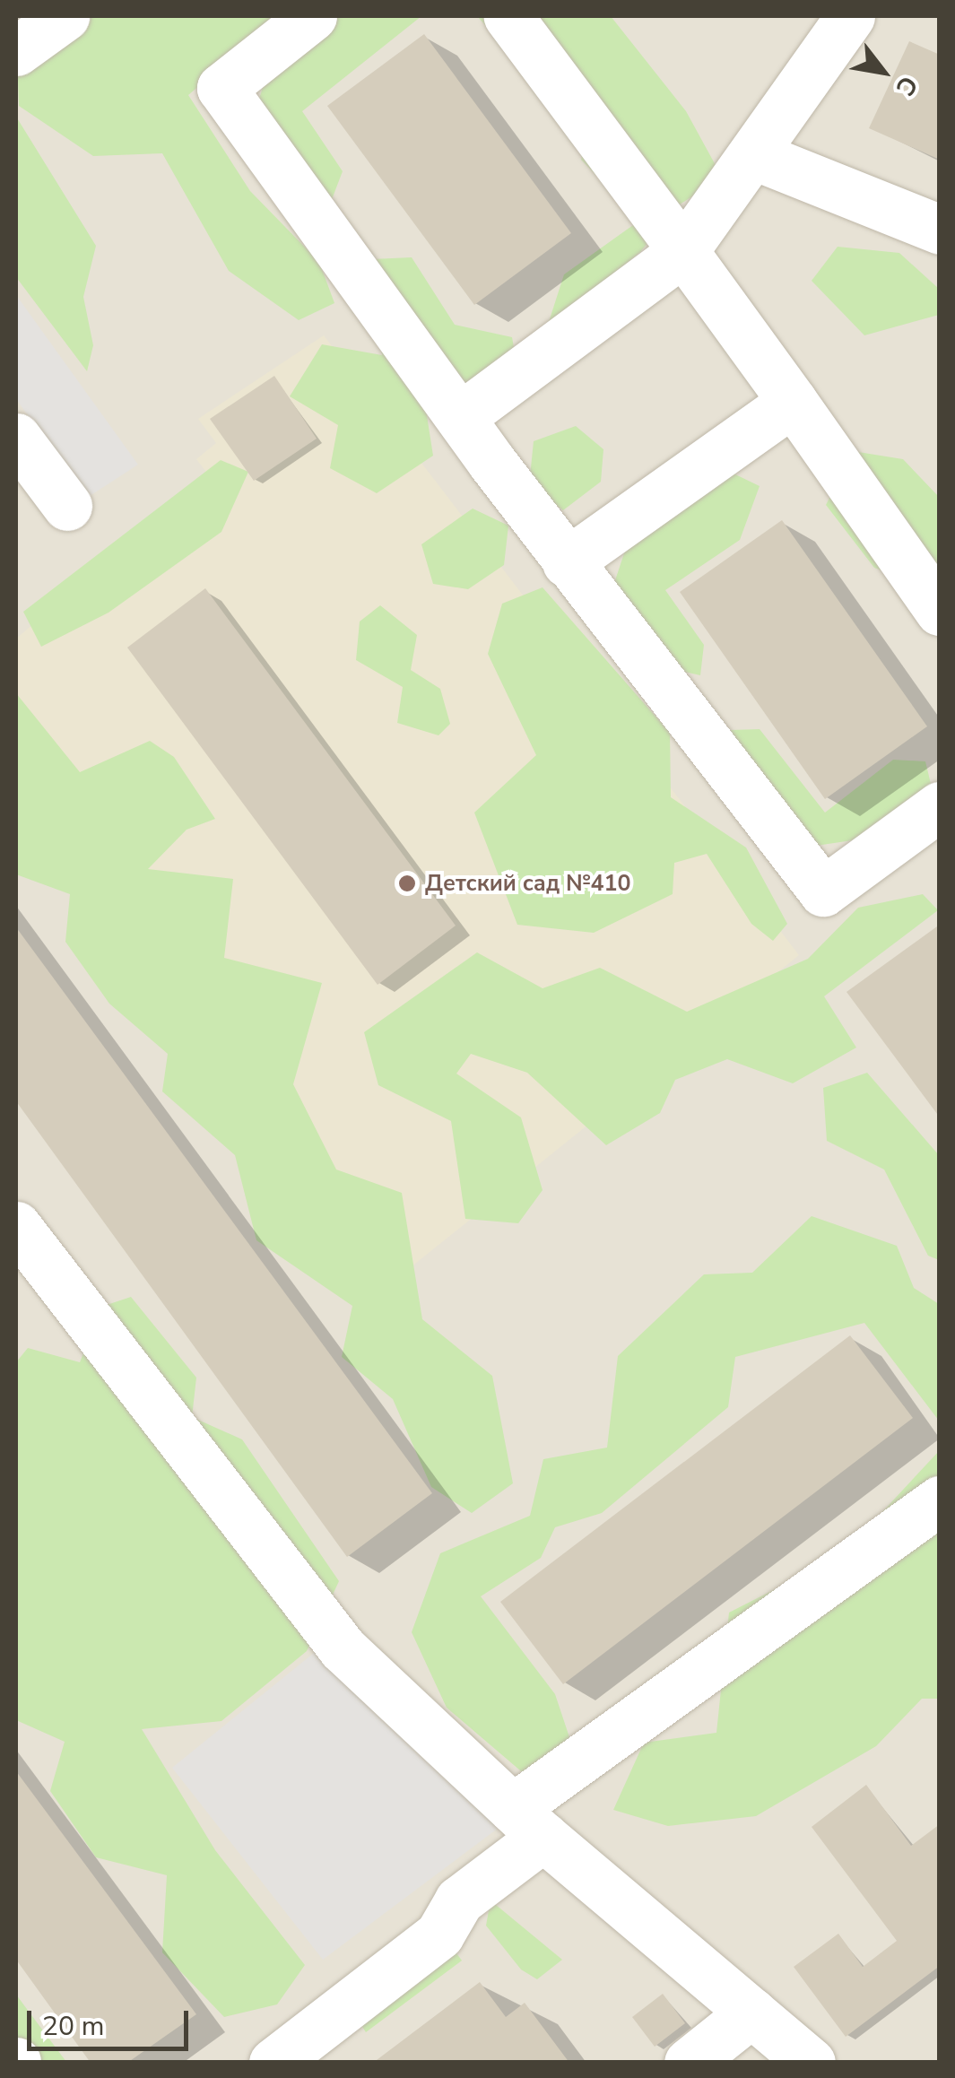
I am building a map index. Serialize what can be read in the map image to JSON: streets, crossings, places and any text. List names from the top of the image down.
{
  "places": ["Детский сад №410"],
  "scale_bar": "20 m",
  "north": "bottom right"
}
